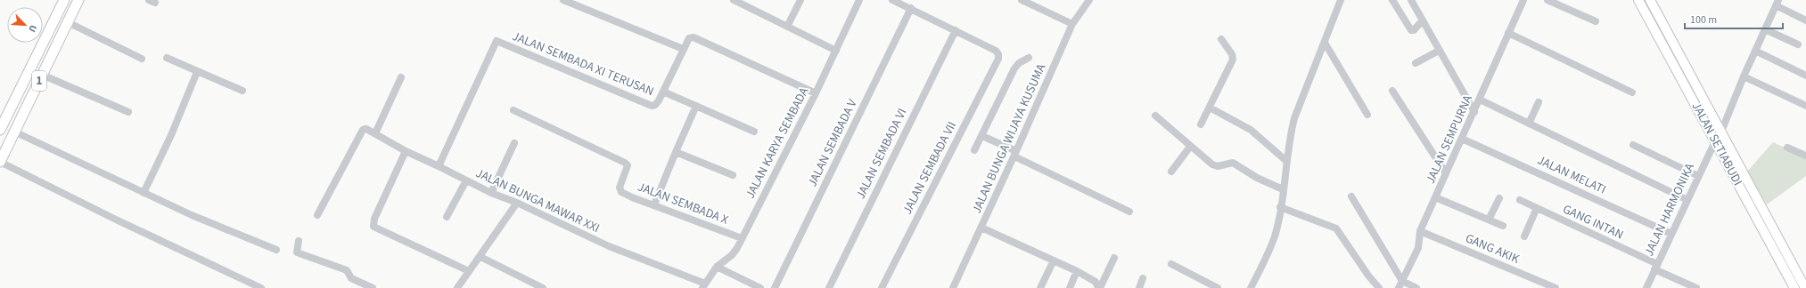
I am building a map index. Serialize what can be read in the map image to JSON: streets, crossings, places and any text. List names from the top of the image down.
{
  "streets": {
    "highway": ["1"],
    "main road": ["JALAN SETIABUDI"],
    "street": [
      "JALAN SEMBADA XI TERUSAN",
      "JALAN BUNGA WIJAYA KUSUMA",
      "JALAN SEMPURNA",
      "JALAN KARYA SEMBADA",
      "JALAN SEMBADA V",
      "JALAN SEMBADA VI",
      "JALAN SEMBADA VII",
      "JALAN MELATI",
      "JALAN BUNGA MAWAR XXI",
      "JALAN SEMBADA X",
      "JALAN HARMONIKA",
      "GANG INTAN",
      "GANG AKIK"
    ]
  },
  "crossings": [
    ["JALAN SEMBADA XI TERUSAN", "JALAN BUNGA MAWAR XXI"],
    ["JALAN SEMPURNA", "JALAN MELATI"],
    ["JALAN SEMPURNA", "GANG AKIK"],
    ["JALAN KARYA SEMBADA", "JALAN BUNGA MAWAR XXI"],
    ["JALAN KARYA SEMBADA", "JALAN SEMBADA X"],
    ["JALAN SETIABUDI", "JALAN HARMONIKA"],
    ["JALAN SEMBADA VI", "JALAN SEMBADA VII"],
    ["JALAN MELATI", "JALAN HARMONIKA"],
    ["JALAN HARMONIKA", "GANG INTAN"]
  ],
  "scale_bar": "100 m",
  "north": "bottom right"
}
